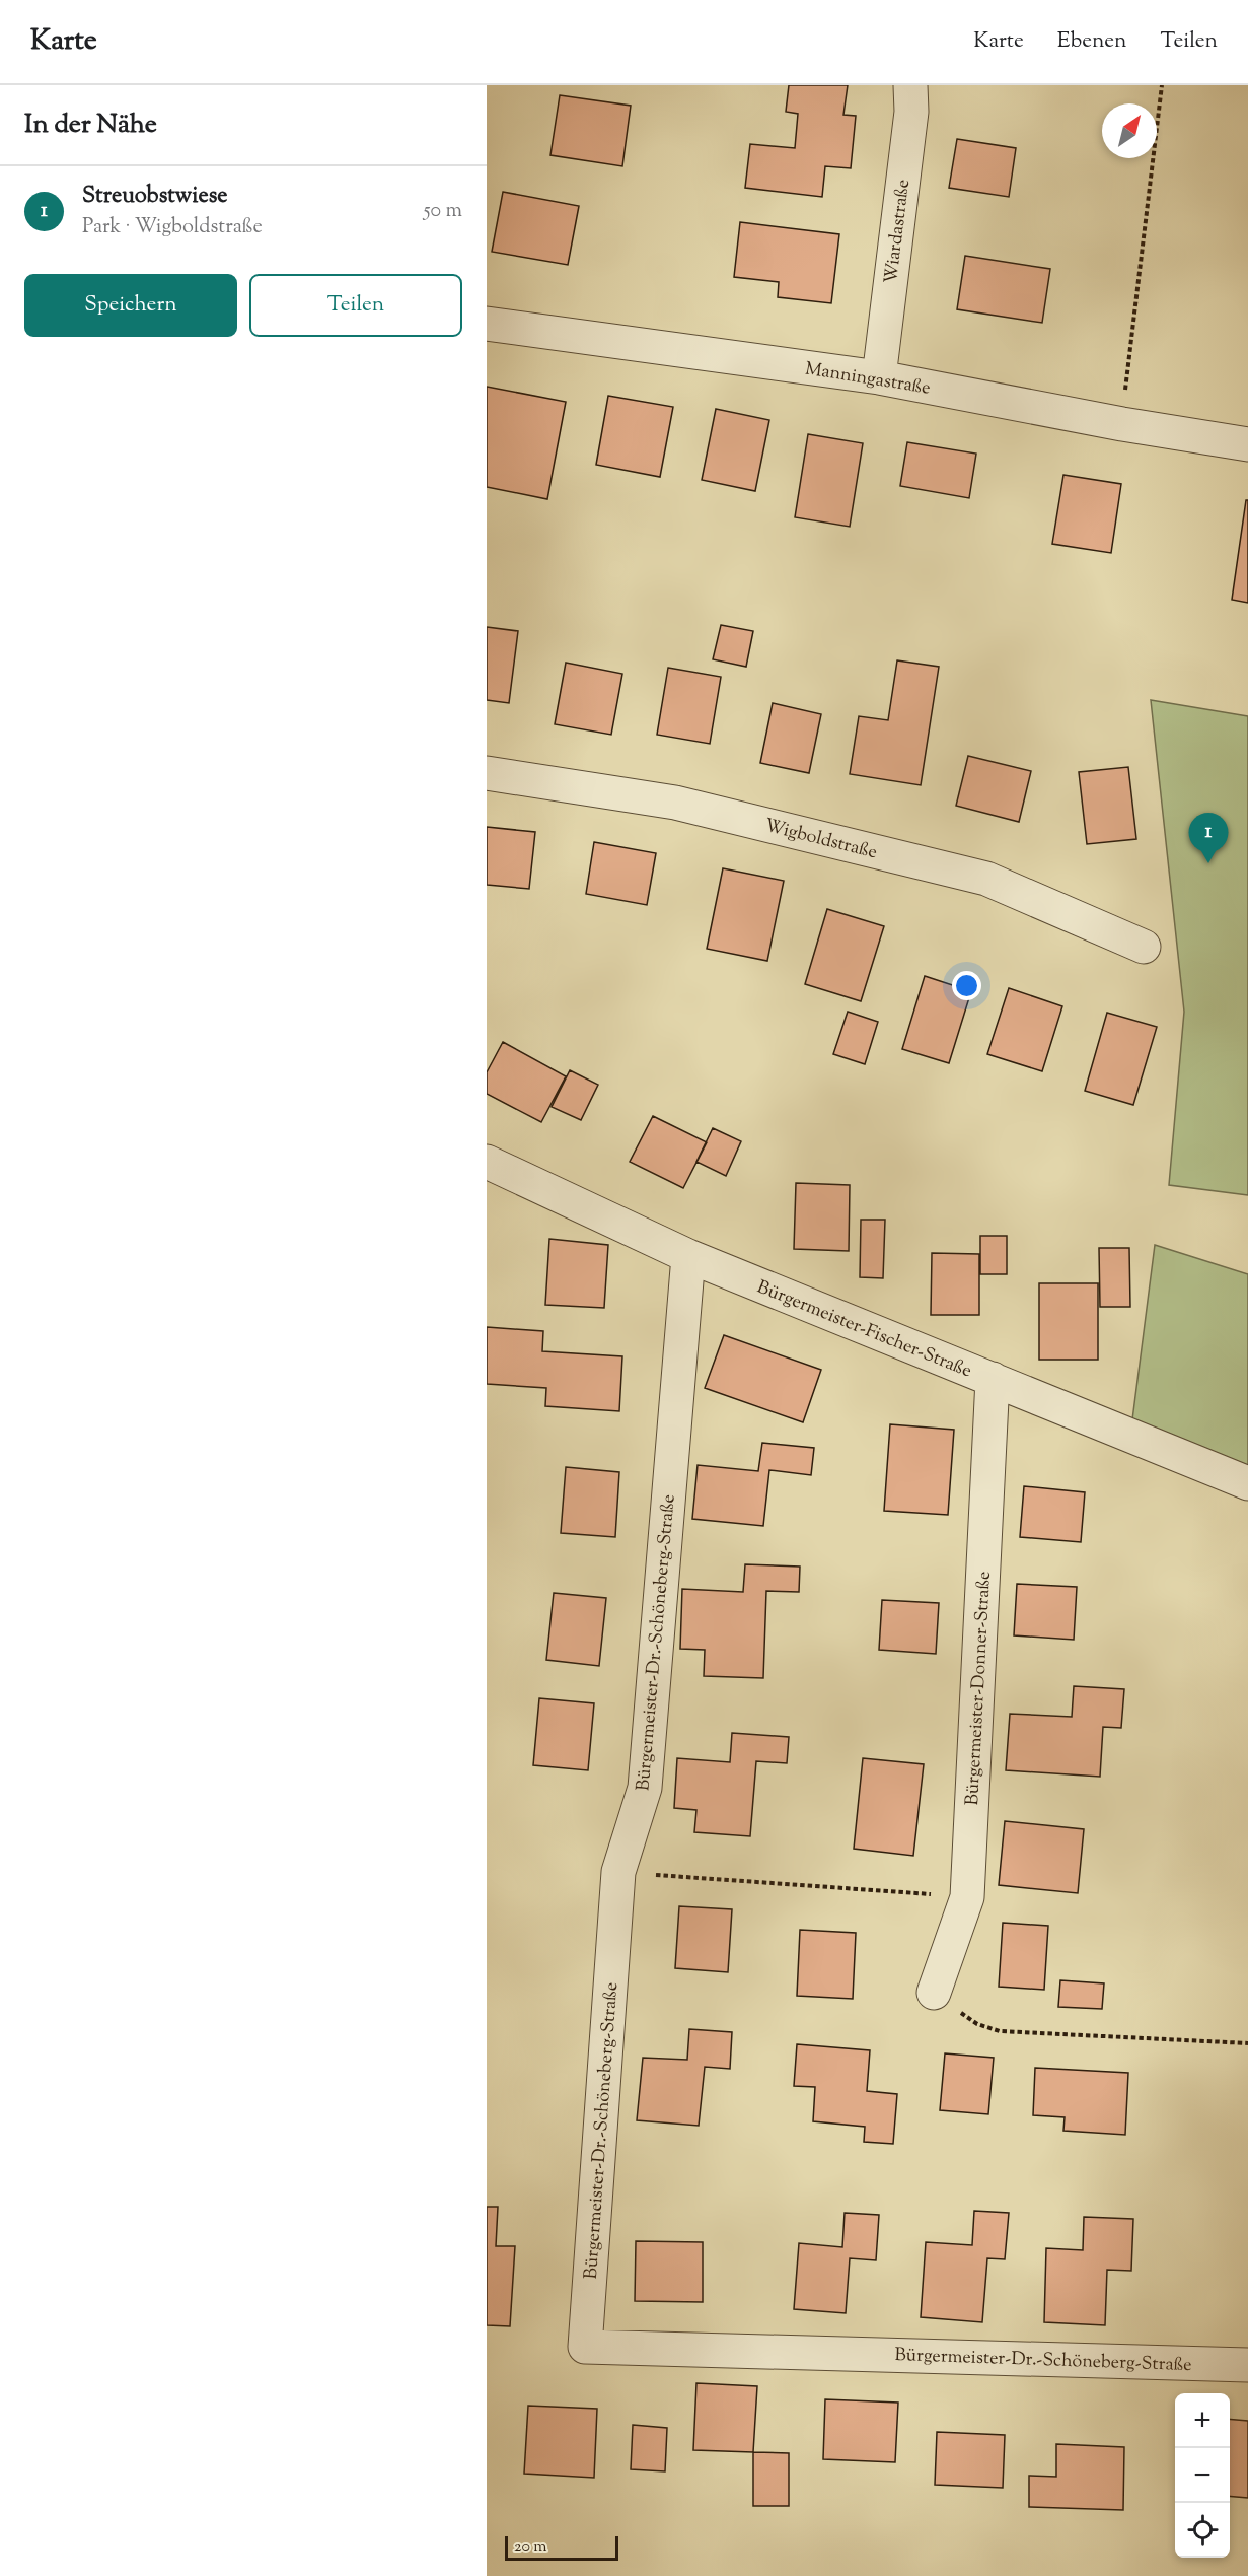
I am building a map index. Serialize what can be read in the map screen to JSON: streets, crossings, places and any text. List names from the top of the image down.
{
  "streets": {
    "street": [
      "Wiardastraße",
      "Manningastraße",
      "Wigboldstraße",
      "Bürgermeister-Fischer-Straße",
      "Bürgermeister-Dr.-Schöneberg-Straße",
      "Bürgermeister-Donner-Straße"
    ]
  },
  "crossings": [
    ["Wiardastraße", "Manningastraße"],
    ["Bürgermeister-Fischer-Straße", "Bürgermeister-Dr.-Schöneberg-Straße"],
    ["Bürgermeister-Fischer-Straße", "Bürgermeister-Donner-Straße"]
  ],
  "scale_bar": "20 m",
  "north": "top right",
  "page": {
    "header": "Karte",
    "nav": ["Karte", "Ebenen", "Teilen"],
    "heading": "In der Nähe",
    "list": [
      {
        "mark": "1",
        "name": "Streuobstwiese",
        "note": "Park · Wigboldstraße",
        "value": "50 m"
      }
    ],
    "buttons": ["Speichern", "Teilen"],
    "pins": "1",
    "map_buttons": ["+", "−"],
    "scale": "20 m"
  }
}
